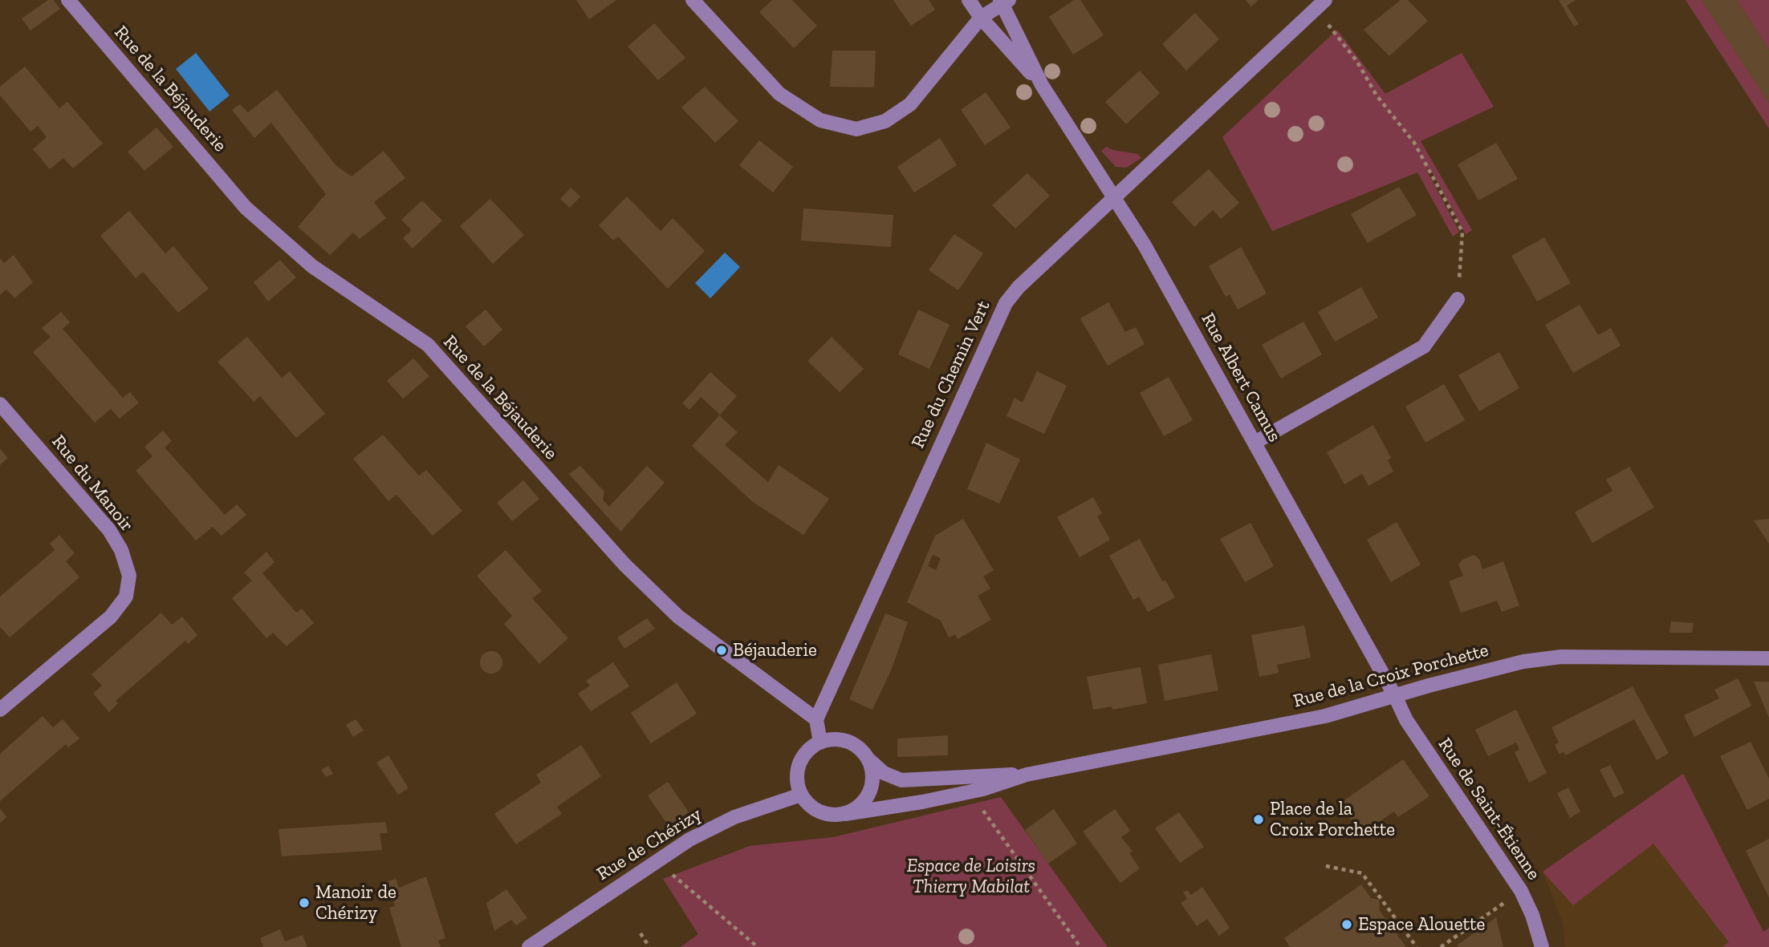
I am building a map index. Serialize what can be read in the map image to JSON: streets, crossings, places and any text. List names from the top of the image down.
{
  "streets": {
    "street": [
      "Rue de la Béjauderie",
      "Rue du Chemin Vert",
      "Rue Albert Camus",
      "Rue du Manoir",
      "Rue de la Croix Porchette",
      "Rue de Saint-Étienne",
      "Rue de Chérizy"
    ]
  },
  "crossings": [
    ["Rue de la Béjauderie", "Rue du Chemin Vert"],
    ["Rue du Chemin Vert", "Rue Albert Camus"],
    ["Rue Albert Camus", "Rue de la Croix Porchette"],
    ["Rue Albert Camus", "Rue de Saint-Étienne"],
    ["Rue de la Croix Porchette", "Rue de Saint-Étienne"],
    ["Rue de la Croix Porchette", "Rue de Chérizy"]
  ],
  "parks": ["Espace de Loisirs Thierry Mabilat"],
  "places": [
    "Béjauderie",
    "Place de la Croix Porchette",
    "Manoir de Chérizy",
    "Espace Alouette"
  ]
}
